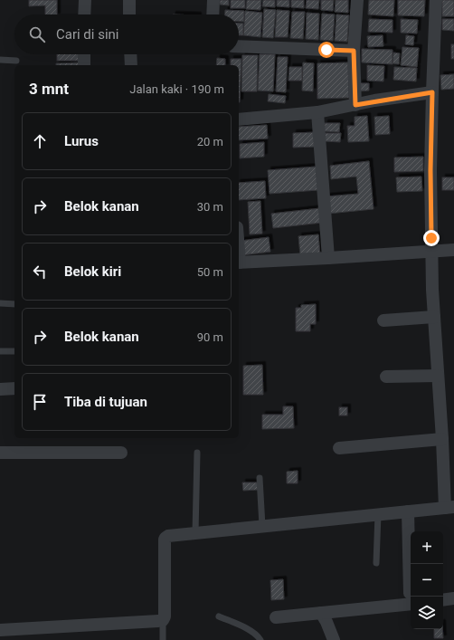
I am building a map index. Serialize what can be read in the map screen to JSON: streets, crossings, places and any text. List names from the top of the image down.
{
  "page": {
    "search": "Cari di sini",
    "heading": ["3 mnt", "Jalan kaki · 190 m"],
    "list": [
      ["Lurus", "20 m"],
      ["Belok kanan", "30 m"],
      ["Belok kiri", "50 m"],
      ["Belok kanan", "90 m"],
      "Tiba di tujuan"
    ],
    "map_buttons": ["+", "−"]
  }
}
